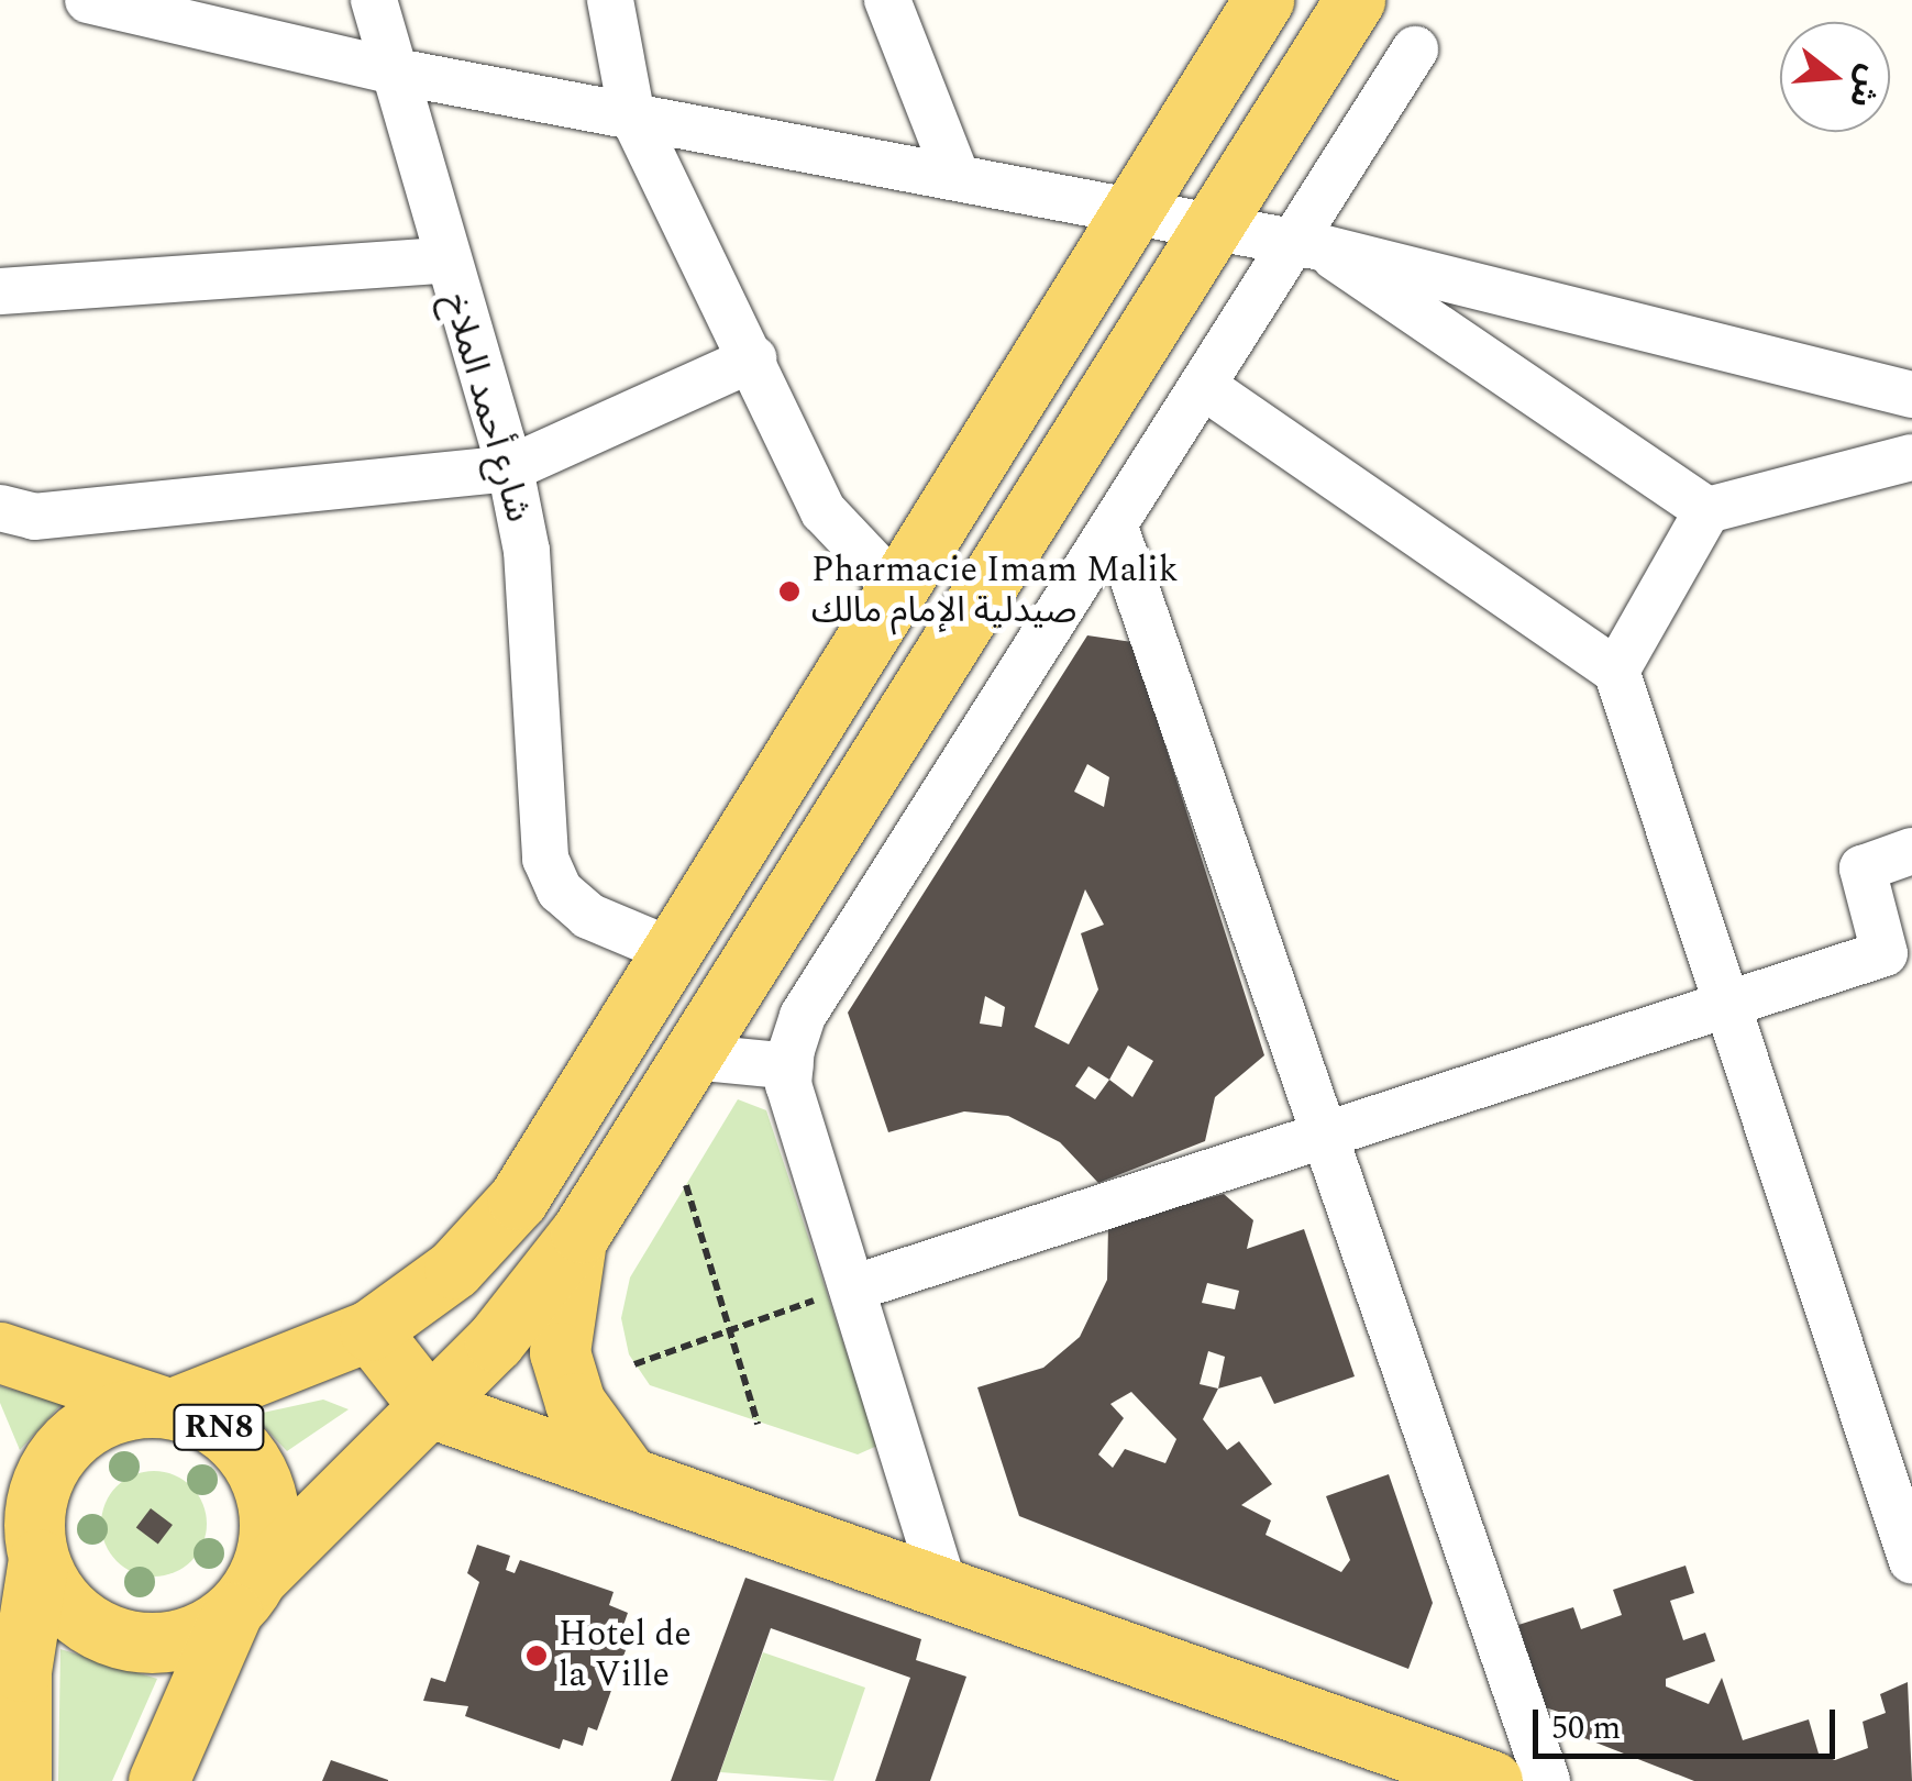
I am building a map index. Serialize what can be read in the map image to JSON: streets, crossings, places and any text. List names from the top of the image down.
{
  "streets": {
    "main road": ["RN8"],
    "street": ["شارع أحمد الملاخ"]
  },
  "places": ["Pharmacie Imam Malik صيدلية الإمام مالك", "Hotel de la Ville"],
  "scale_bar": "50 m",
  "north": "right"
}
